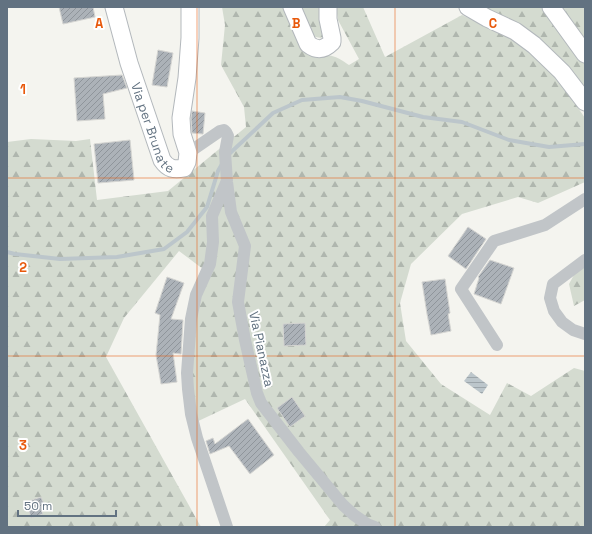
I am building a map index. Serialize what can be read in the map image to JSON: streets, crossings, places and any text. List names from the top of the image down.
{
  "streets": {
    "street": ["Via per Brunate", "Via Pianazza"]
  },
  "crossings": [
    ["Via per Brunate", "Via Pianazza"]
  ],
  "scale_bar": "50 m",
  "grid": {
    "columns": ["A", "B", "C"],
    "rows": ["1", "2", "3"]
  }
}
